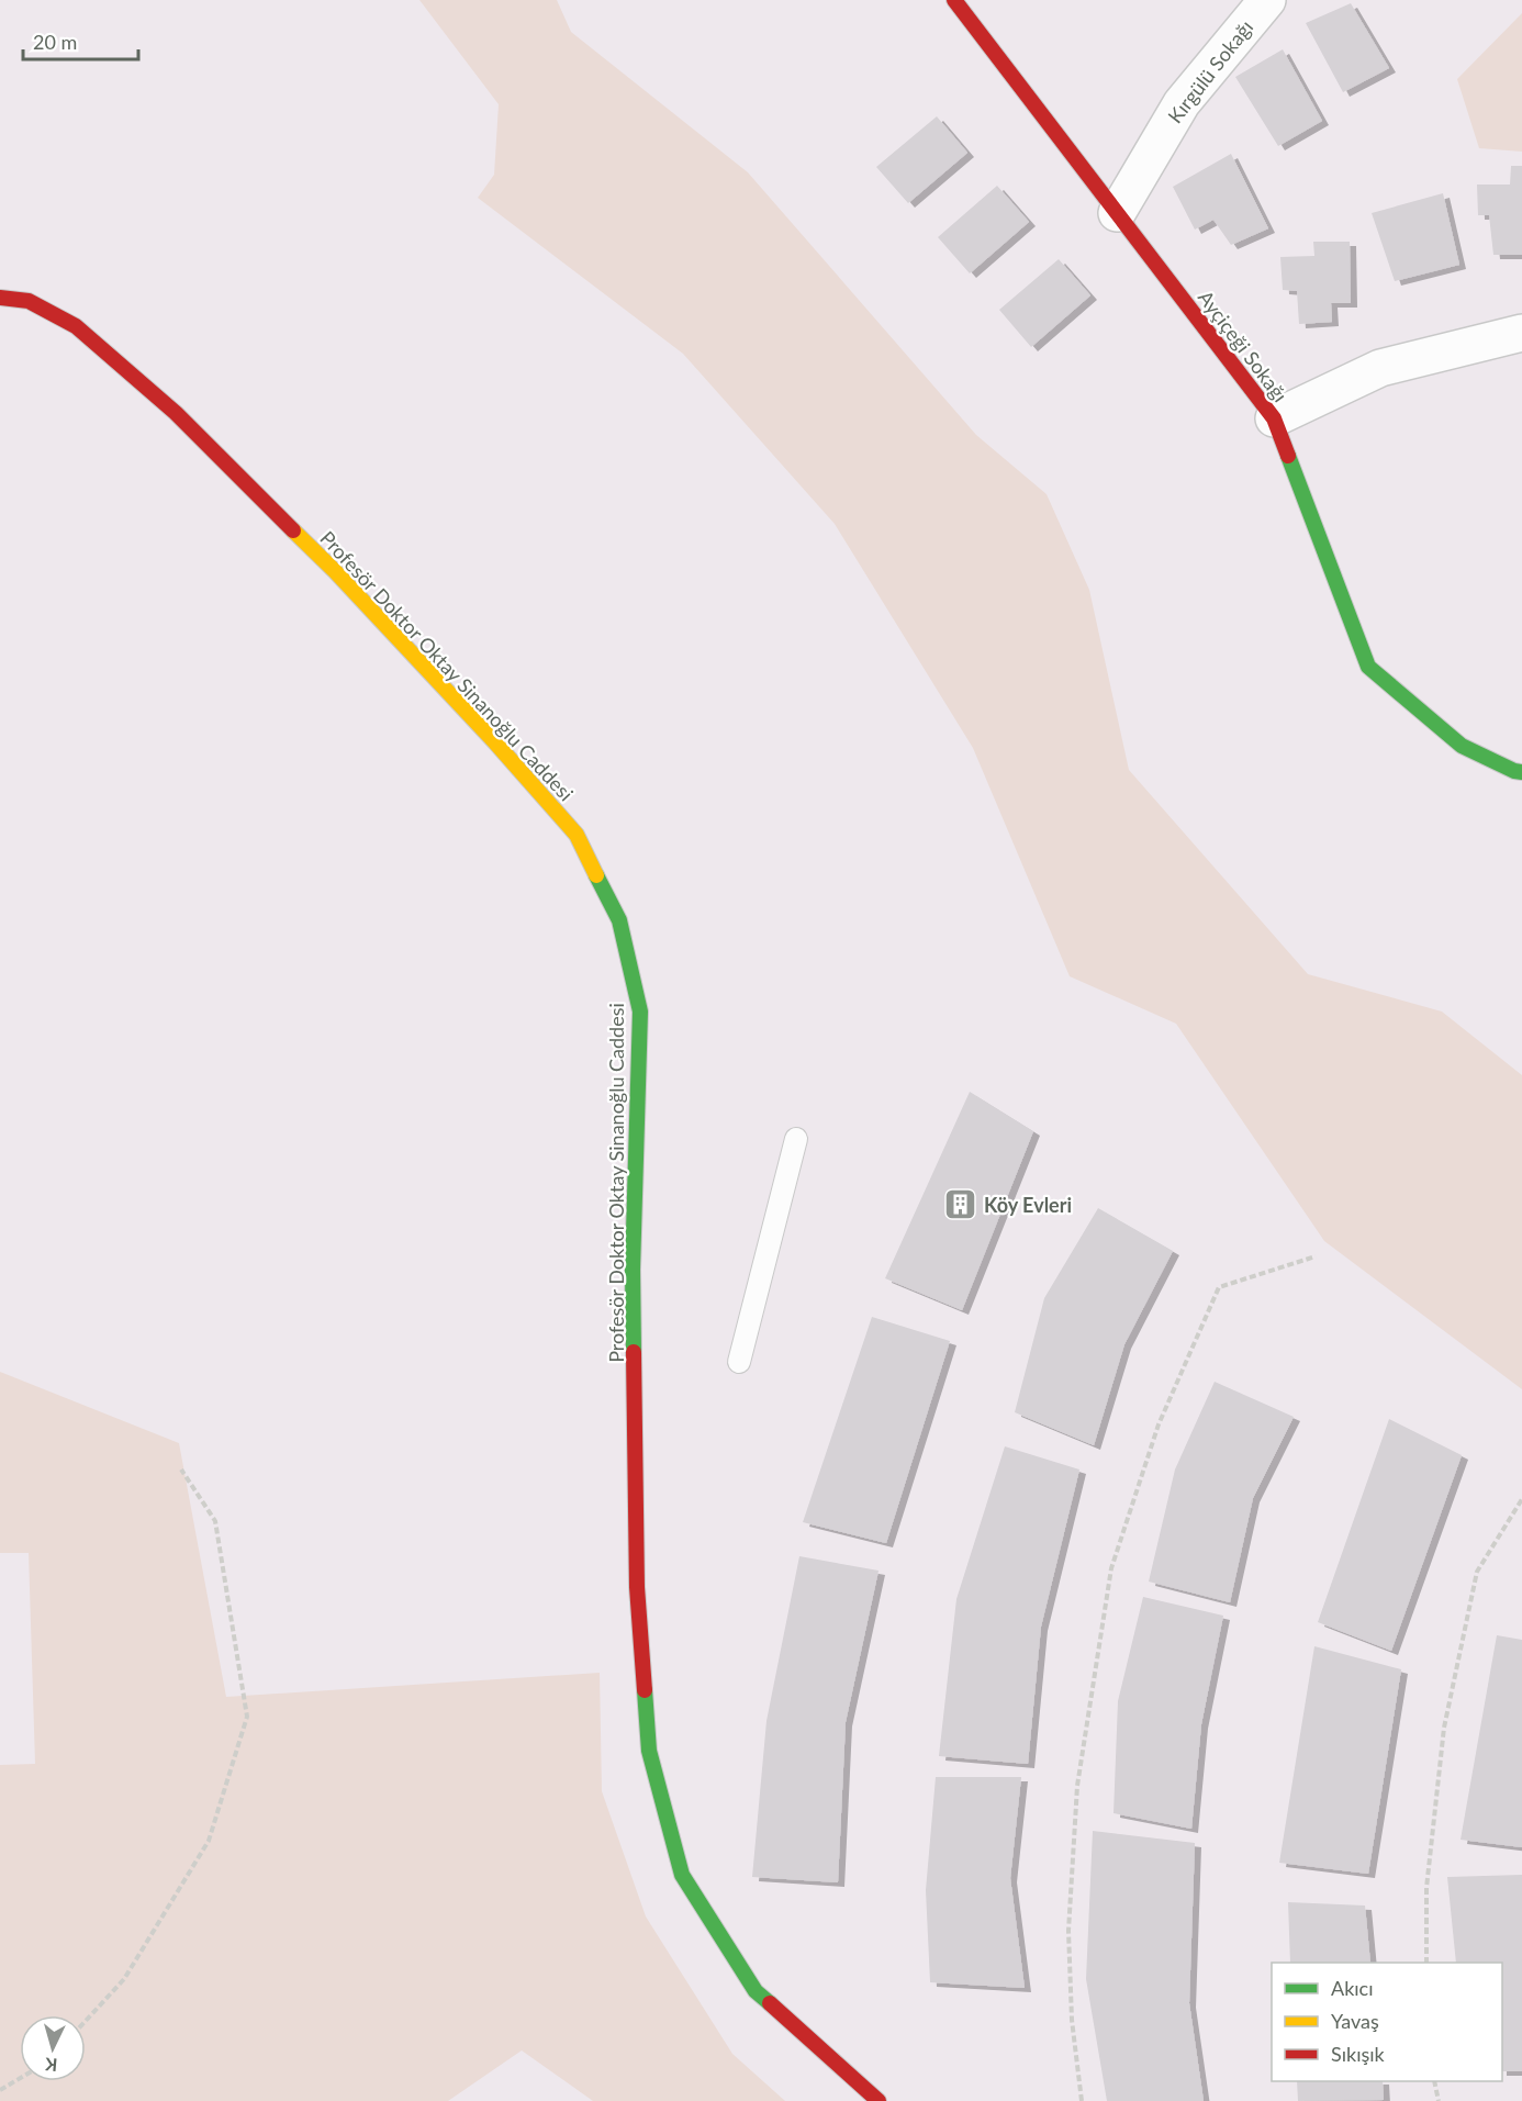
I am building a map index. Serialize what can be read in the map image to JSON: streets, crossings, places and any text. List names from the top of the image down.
{
  "streets": {
    "street": ["Kırgülü Sokağı", "Ayçiçeği Sokağı", "Profesör Doktor Oktay Sinanoğlu Caddesi"]
  },
  "crossings": [
    ["Kırgülü Sokağı", "Ayçiçeği Sokağı"]
  ],
  "places": {
    "building": ["Köy Evleri"]
  },
  "legend": ["Akıcı", "Yavaş", "Sıkışık"],
  "scale_bar": "20 m",
  "north": "bottom"
}
